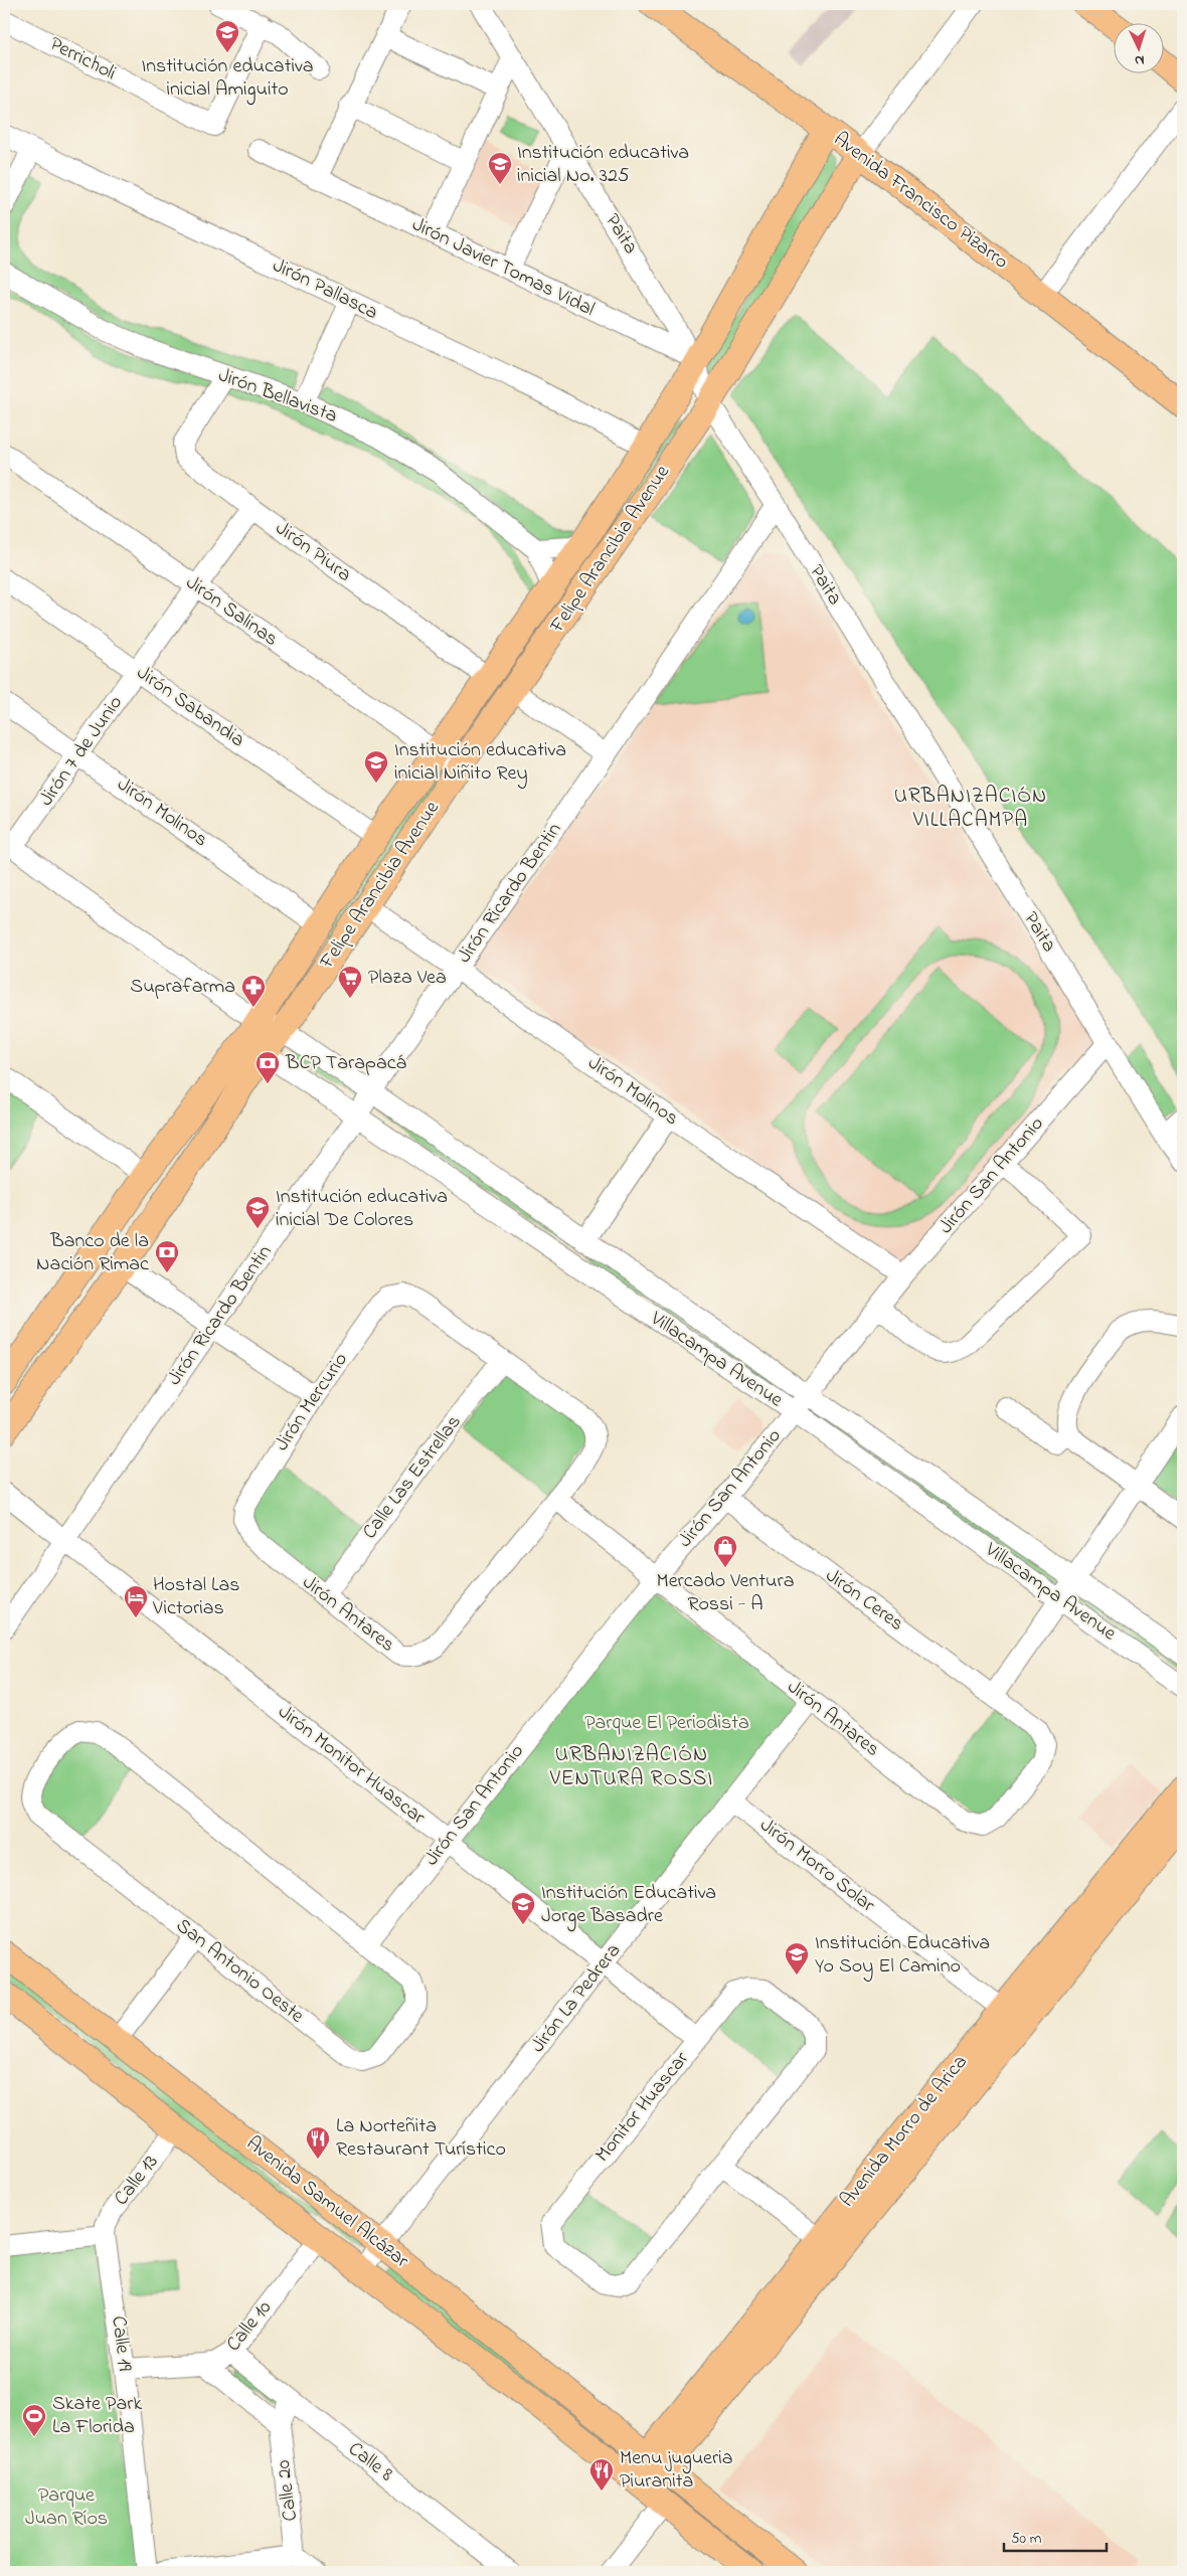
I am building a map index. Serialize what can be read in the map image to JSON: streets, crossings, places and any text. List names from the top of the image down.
{
  "streets": {
    "main road": [
      "Avenida Francisco Pizarro",
      "Felipe Arancibia Avenue",
      "Avenida Morro de Arica",
      "Avenida Samuel Alcázar"
    ],
    "street": [
      "Perricholi",
      "Paita",
      "Jirón Javier Tomas Vidal",
      "Jirón Pallasca",
      "Jirón Bellavista",
      "Jirón Piura",
      "Jirón Salinas",
      "Jirón Sabandia",
      "Jirón 7 de Junio",
      "Jirón Molinos",
      "Jirón Ricardo Bentin",
      "Jirón San Antonio",
      "Villacampa Avenue",
      "Jirón Mercurio",
      "Calle Las Estrellas",
      "Jirón Ceres",
      "Jirón Antares",
      "Jirón Monitor Huascar",
      "Jirón Morro Solar",
      "San Antonio Oeste",
      "Jirón La Pedrera",
      "Monitor Huascar",
      "Calle 13",
      "Calle 10",
      "Calle 19",
      "Calle 8",
      "Calle 20"
    ]
  },
  "crossings": [
    ["Avenida Francisco Pizarro", "Felipe Arancibia Avenue"],
    ["Paita", "Jirón Javier Tomas Vidal"],
    ["Paita", "Felipe Arancibia Avenue"],
    ["Paita", "Jirón Ricardo Bentin"],
    ["Paita", "Jirón San Antonio"],
    ["Jirón Javier Tomas Vidal", "Felipe Arancibia Avenue"],
    ["Jirón Pallasca", "Felipe Arancibia Avenue"],
    ["Jirón Bellavista", "Felipe Arancibia Avenue"],
    ["Jirón Bellavista", "Jirón Piura"],
    ["Felipe Arancibia Avenue", "Jirón Piura"],
    ["Felipe Arancibia Avenue", "Jirón Salinas"],
    ["Felipe Arancibia Avenue", "Jirón Sabandia"],
    ["Felipe Arancibia Avenue", "Jirón Molinos"],
    ["Felipe Arancibia Avenue", "Villacampa Avenue"],
    ["Jirón Piura", "Jirón 7 de Junio"],
    ["Jirón Salinas", "Jirón 7 de Junio"],
    ["Jirón Sabandia", "Jirón 7 de Junio"],
    ["Jirón 7 de Junio", "Jirón Molinos"],
    ["Jirón 7 de Junio", "Villacampa Avenue"],
    ["Jirón Molinos", "Jirón Ricardo Bentin"],
    ["Jirón Molinos", "Jirón San Antonio"],
    ["Jirón Ricardo Bentin", "Villacampa Avenue"],
    ["Jirón Ricardo Bentin", "Jirón Monitor Huascar"],
    ["Jirón San Antonio", "Villacampa Avenue"],
    ["Jirón San Antonio", "Jirón Ceres"],
    ["Jirón San Antonio", "Jirón Antares"],
    ["Jirón San Antonio", "Jirón Monitor Huascar"],
    ["Jirón San Antonio", "San Antonio Oeste"],
    ["Jirón Mercurio", "Jirón Antares"],
    ["Calle Las Estrellas", "Jirón Antares"],
    ["Jirón Ceres", "Jirón Antares"],
    ["Jirón Antares", "Jirón La Pedrera"],
    ["Jirón Monitor Huascar", "Jirón La Pedrera"],
    ["Jirón Monitor Huascar", "Monitor Huascar"],
    ["Jirón Morro Solar", "Jirón La Pedrera"],
    ["Jirón Morro Solar", "Avenida Morro de Arica"],
    ["Jirón La Pedrera", "Avenida Samuel Alcázar"],
    ["Avenida Morro de Arica", "Avenida Samuel Alcázar"],
    ["Calle 13", "Avenida Samuel Alcázar"],
    ["Calle 13", "Calle 19"],
    ["Avenida Samuel Alcázar", "Calle 10"],
    ["Calle 10", "Calle 19"],
    ["Calle 10", "Calle 8"],
    ["Calle 8", "Calle 20"]
  ],
  "districts": ["URBANIZACIÓN VILLACAMPA", "URBANIZACIÓN VENTURA ROSSI"],
  "parks": ["Parque El Periodista", "Parque Juan Ríos"],
  "places": {
    "school or university": [
      "Institución educativa inicial Amiguito",
      "Institución educativa inicial No. 325",
      "Institución educativa inicial Niñito Rey",
      "Institución educativa inicial De Colores",
      "Institución Educativa Jorge Basadre",
      "Institución Educativa Yo Soy El Camino"
    ],
    "supermarket": ["Plaza Vea"],
    "pharmacy": ["Suprafarma"],
    "bank": ["BCP Tarapacá", "Banco de la Nación Rimac"],
    "shop": ["Mercado Ventura Rossi - A"],
    "hotel": ["Hostal Las Victorias"],
    "restaurant": ["La Norteñita Restaurant Turístico", "Menu jugueria Piuranita"],
    "sports": ["Skate Park La Florida"]
  },
  "scale_bar": "50 m",
  "north": "bottom"
}
